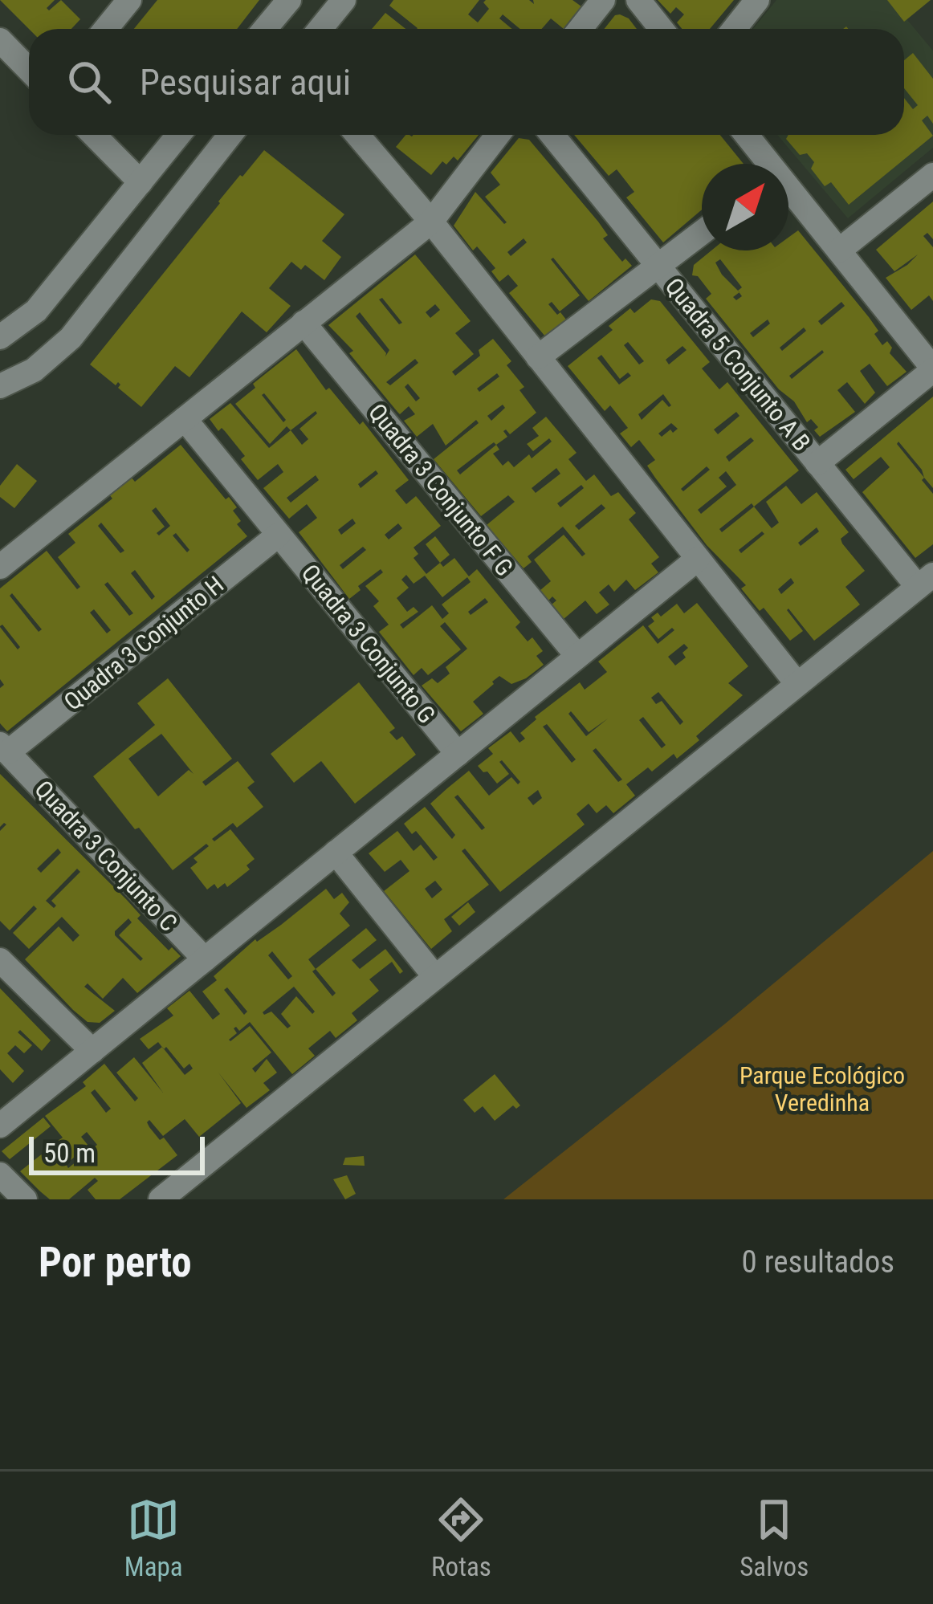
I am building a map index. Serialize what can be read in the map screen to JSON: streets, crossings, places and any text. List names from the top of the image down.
{
  "streets": {
    "street": [
      "Quadra 5 Conjunto A B",
      "Quadra 3 Conjunto F G",
      "Quadra 3 Conjunto H",
      "Quadra 3 Conjunto G",
      "Quadra 3 Conjunto C"
    ]
  },
  "crossings": [
    ["Quadra 3 Conjunto H", "Quadra 3 Conjunto G"],
    ["Quadra 3 Conjunto H", "Quadra 3 Conjunto C"]
  ],
  "parks": ["Parque Ecológico Veredinha"],
  "scale_bar": "50 m",
  "north": "top right",
  "page": {
    "search": "Pesquisar aqui",
    "scale": "50 m",
    "heading": ["Por perto", "0 resultados"],
    "nav": ["Mapa", "Rotas", "Salvos"]
  }
}
